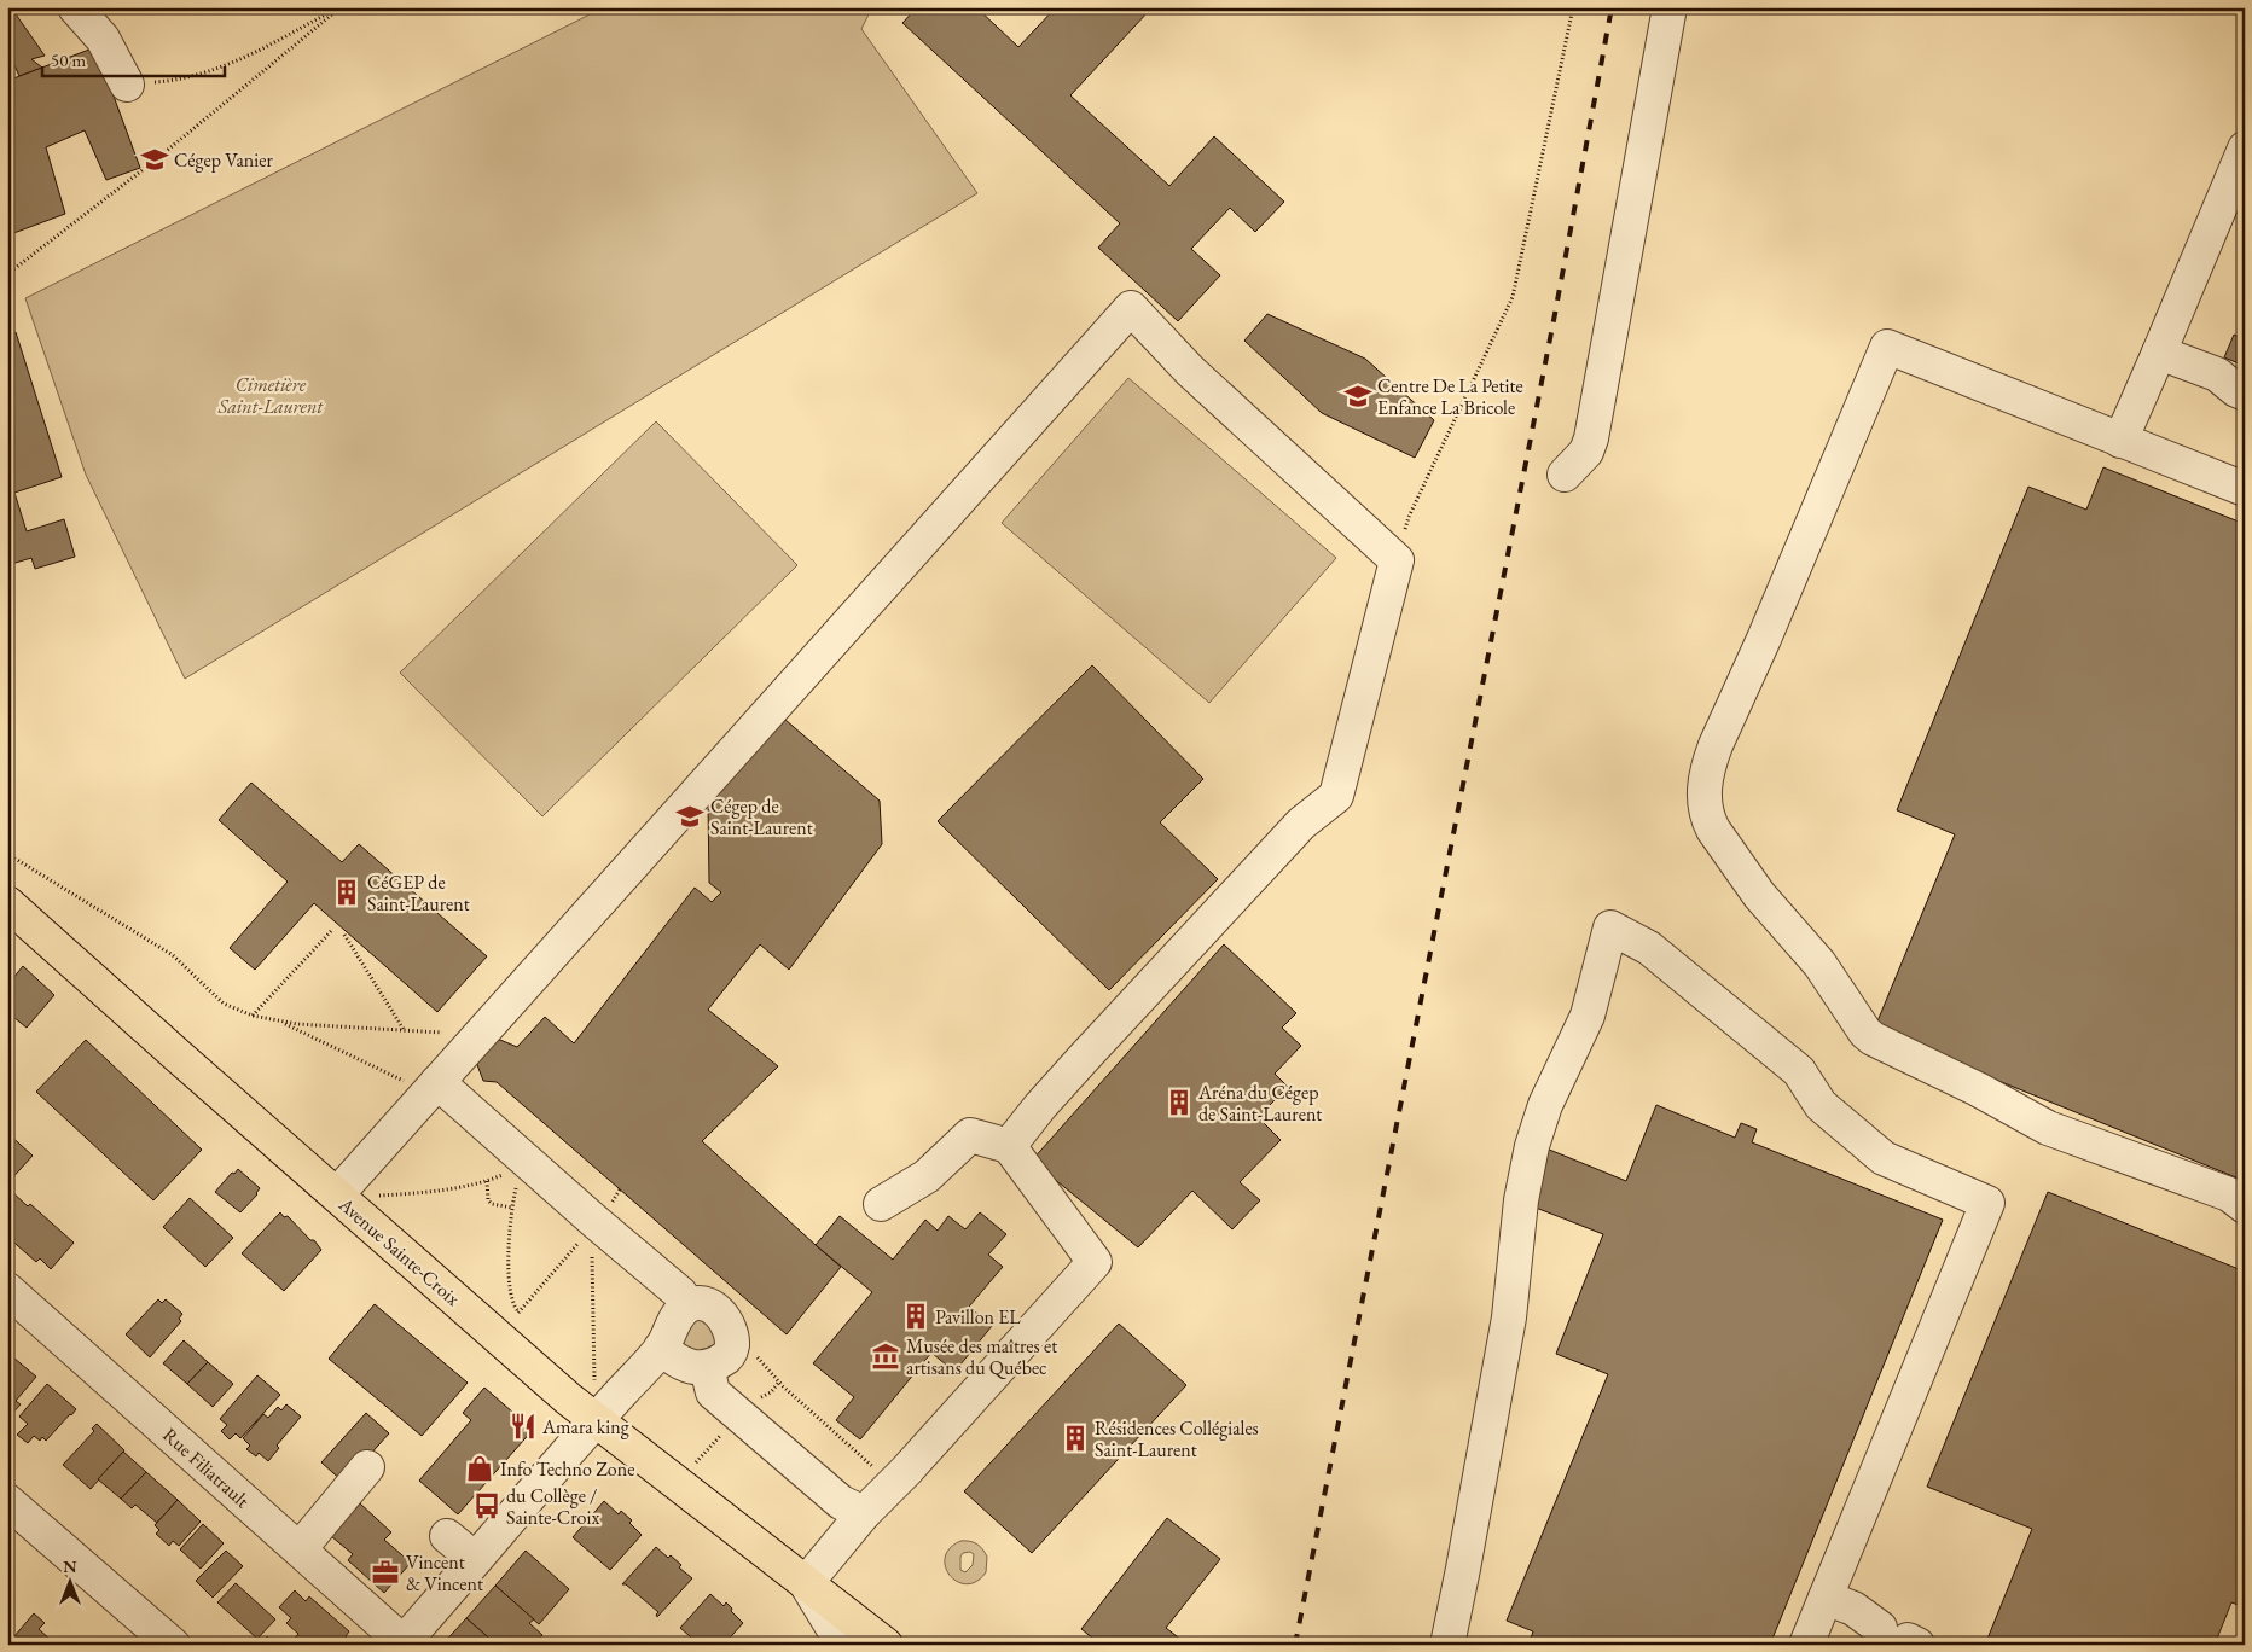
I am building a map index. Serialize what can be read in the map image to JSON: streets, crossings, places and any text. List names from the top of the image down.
{
  "streets": {
    "main road": ["Avenue Sainte-Croix"],
    "street": ["Rue Filiatrault"]
  },
  "parks": ["Cimetière Saint-Laurent"],
  "places": {
    "school or university": ["Cégep Vanier", "Centre De La Petite Enfance La Bricole", "Cégep de Saint-Laurent"],
    "building": [
      "CéGEP de Saint-Laurent",
      "Aréna du Cégep de Saint-Laurent",
      "Pavillon EL",
      "Résidences Collégiales Saint-Laurent"
    ],
    "museum": ["Musée des maîtres et artisans du Québec"],
    "restaurant": ["Amara king"],
    "shop": ["Info Techno Zone"],
    "bus stop": ["du Collège / Sainte-Croix"],
    "office": ["Vincent & Vincent"]
  },
  "scale_bar": "50 m",
  "north": "top"
}
